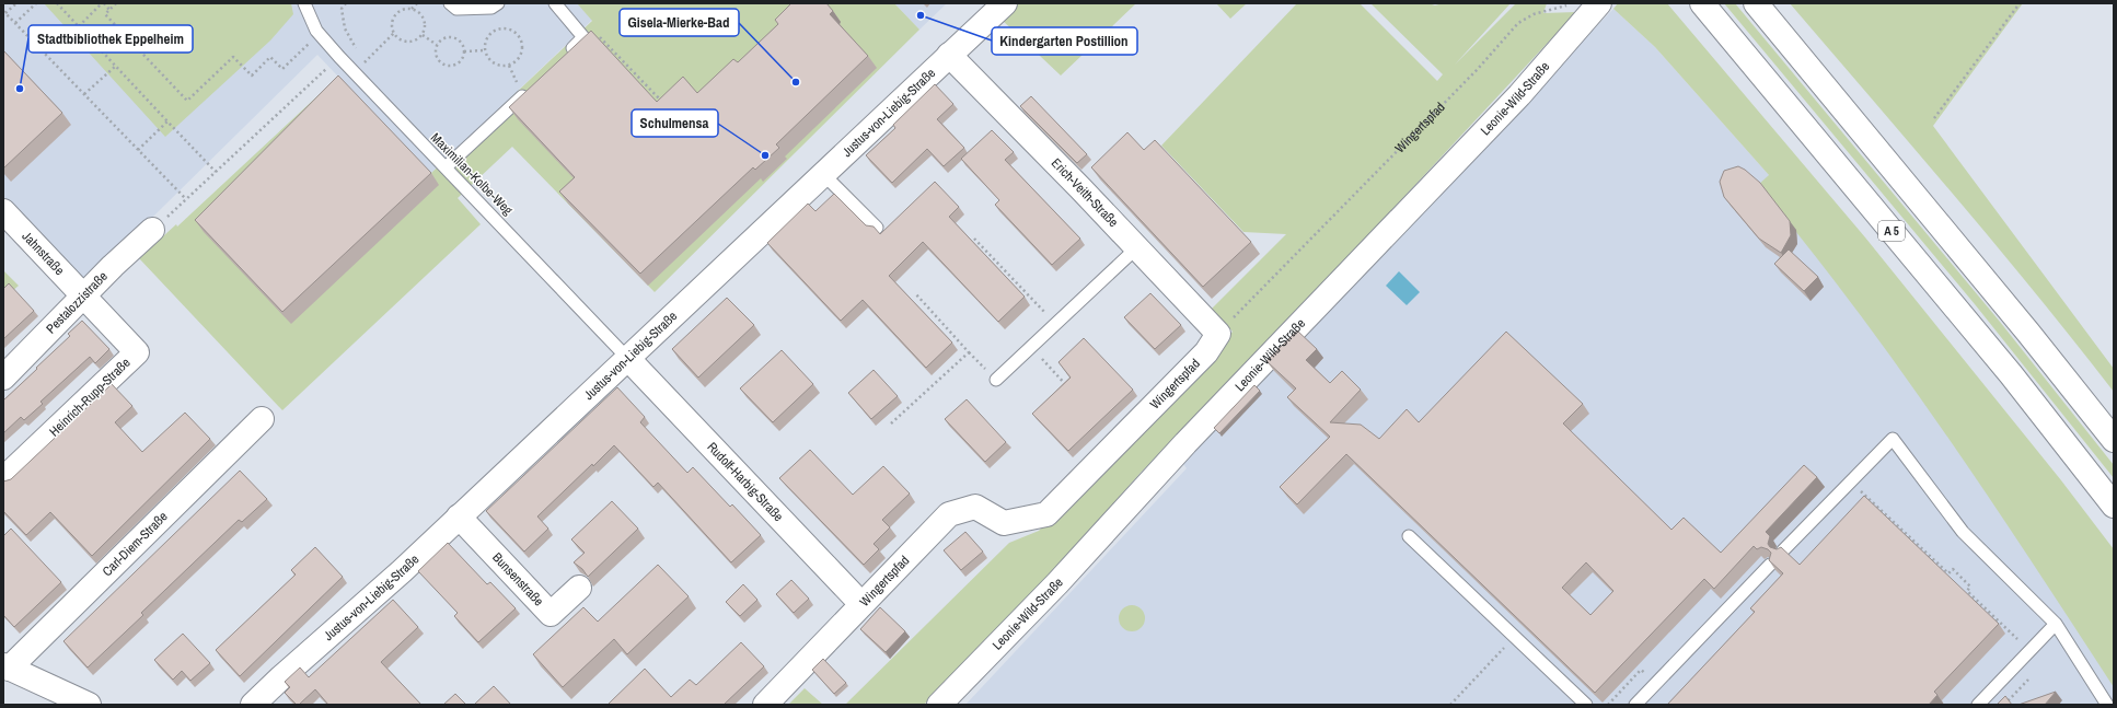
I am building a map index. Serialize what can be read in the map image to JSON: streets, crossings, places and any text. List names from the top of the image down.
{
  "streets": {
    "main road": [
      "Leonie-Wild-Straße",
      "Justus-von-Liebig-Straße",
      "Wingertspfad",
      "Erich-Veith-Straße",
      "A 5",
      "Jahnstraße",
      "Pestalozzistraße",
      "Heinrich-Rupp-Straße",
      "Rudolf-Harbig-Straße",
      "Carl-Diem-Straße",
      "Bunsenstraße"
    ],
    "lane": ["Maximilian-Kolbe-Weg"]
  },
  "crossings": [
    ["Justus-von-Liebig-Straße", "Maximilian-Kolbe-Weg"],
    ["Justus-von-Liebig-Straße", "Erich-Veith-Straße"],
    ["Justus-von-Liebig-Straße", "Rudolf-Harbig-Straße"],
    ["Justus-von-Liebig-Straße", "Bunsenstraße"],
    ["Wingertspfad", "Erich-Veith-Straße"],
    ["Wingertspfad", "Rudolf-Harbig-Straße"],
    ["Maximilian-Kolbe-Weg", "Rudolf-Harbig-Straße"],
    ["Jahnstraße", "Pestalozzistraße"],
    ["Jahnstraße", "Heinrich-Rupp-Straße"],
    ["Pestalozzistraße", "Heinrich-Rupp-Straße"]
  ],
  "places": [
    "Kindergarten Postillion",
    "Gisela-Mierke-Bad",
    "Stadtbibliothek Eppelheim",
    "Schulmensa"
  ]
}
